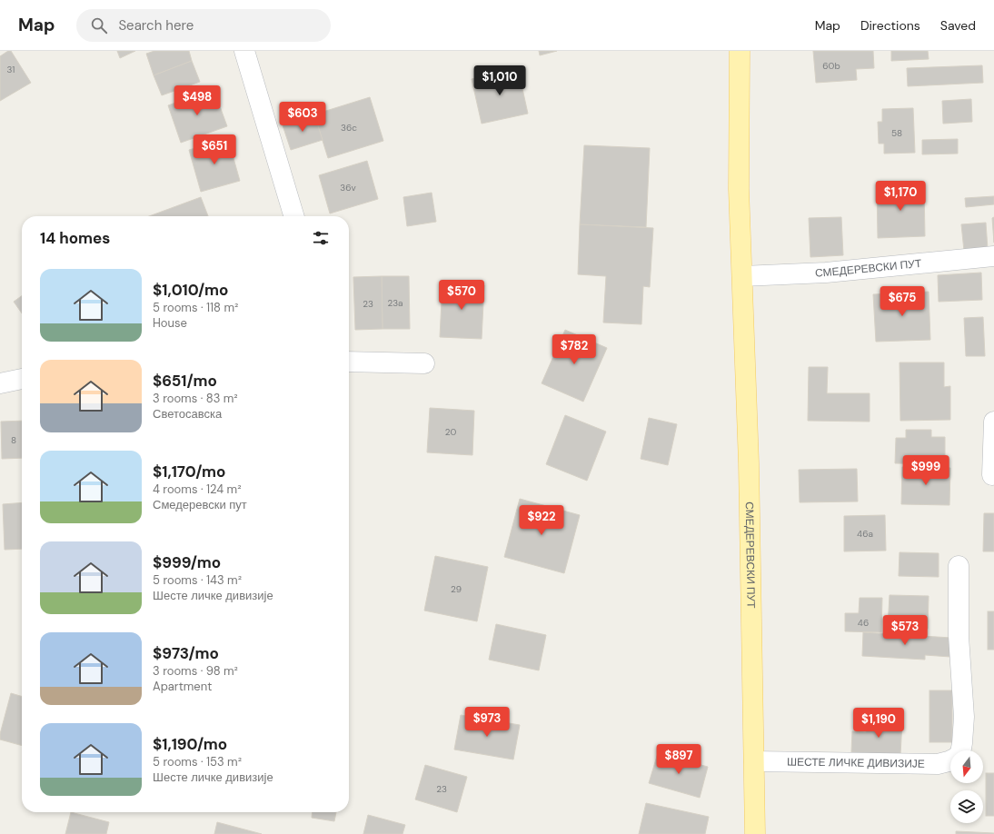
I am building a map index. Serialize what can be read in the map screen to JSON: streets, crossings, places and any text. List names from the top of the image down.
{
  "streets": {
    "main road": ["СМЕДЕРЕВСКИ ПУТ"],
    "street": ["ШЕСТЕ ЛИЧКЕ ДИВИЗИЈЕ"]
  },
  "crossings": [
    ["СМЕДЕРЕВСКИ ПУТ", "ШЕСТЕ ЛИЧКЕ ДИВИЗИЈЕ"]
  ],
  "house_numbers": [
    "60b",
    "31",
    "36c",
    "58",
    "36v",
    "23a",
    "23",
    "20",
    "8",
    "46a",
    "29",
    "46",
    "23"
  ],
  "north": "bottom",
  "page": {
    "header": "Map",
    "search": "Search here",
    "nav": ["Map", "Directions", "Saved"],
    "price": [
      "$1,010",
      "$498",
      "$603",
      "$651",
      "$1,170",
      "$570",
      "$675",
      "$782",
      "$999",
      "$922",
      "$573",
      "$973",
      "$1,190",
      "$897"
    ],
    "heading": "14 homes",
    "list": [
      {
        "name": "$1,010/mo",
        "note": "5 rooms · 118 m² · House"
      },
      {
        "name": "$651/mo",
        "note": "3 rooms · 83 m² · Светосавска"
      },
      {
        "name": "$1,170/mo",
        "note": "4 rooms · 124 m² · Смедеревски пут"
      },
      {
        "name": "$999/mo",
        "note": "5 rooms · 143 m² · Шесте личке дивизије"
      },
      {
        "name": "$973/mo",
        "note": "3 rooms · 98 m² · Apartment"
      },
      {
        "name": "$1,190/mo",
        "note": "5 rooms · 153 m² · Шесте личке дивизије"
      }
    ]
  }
}
